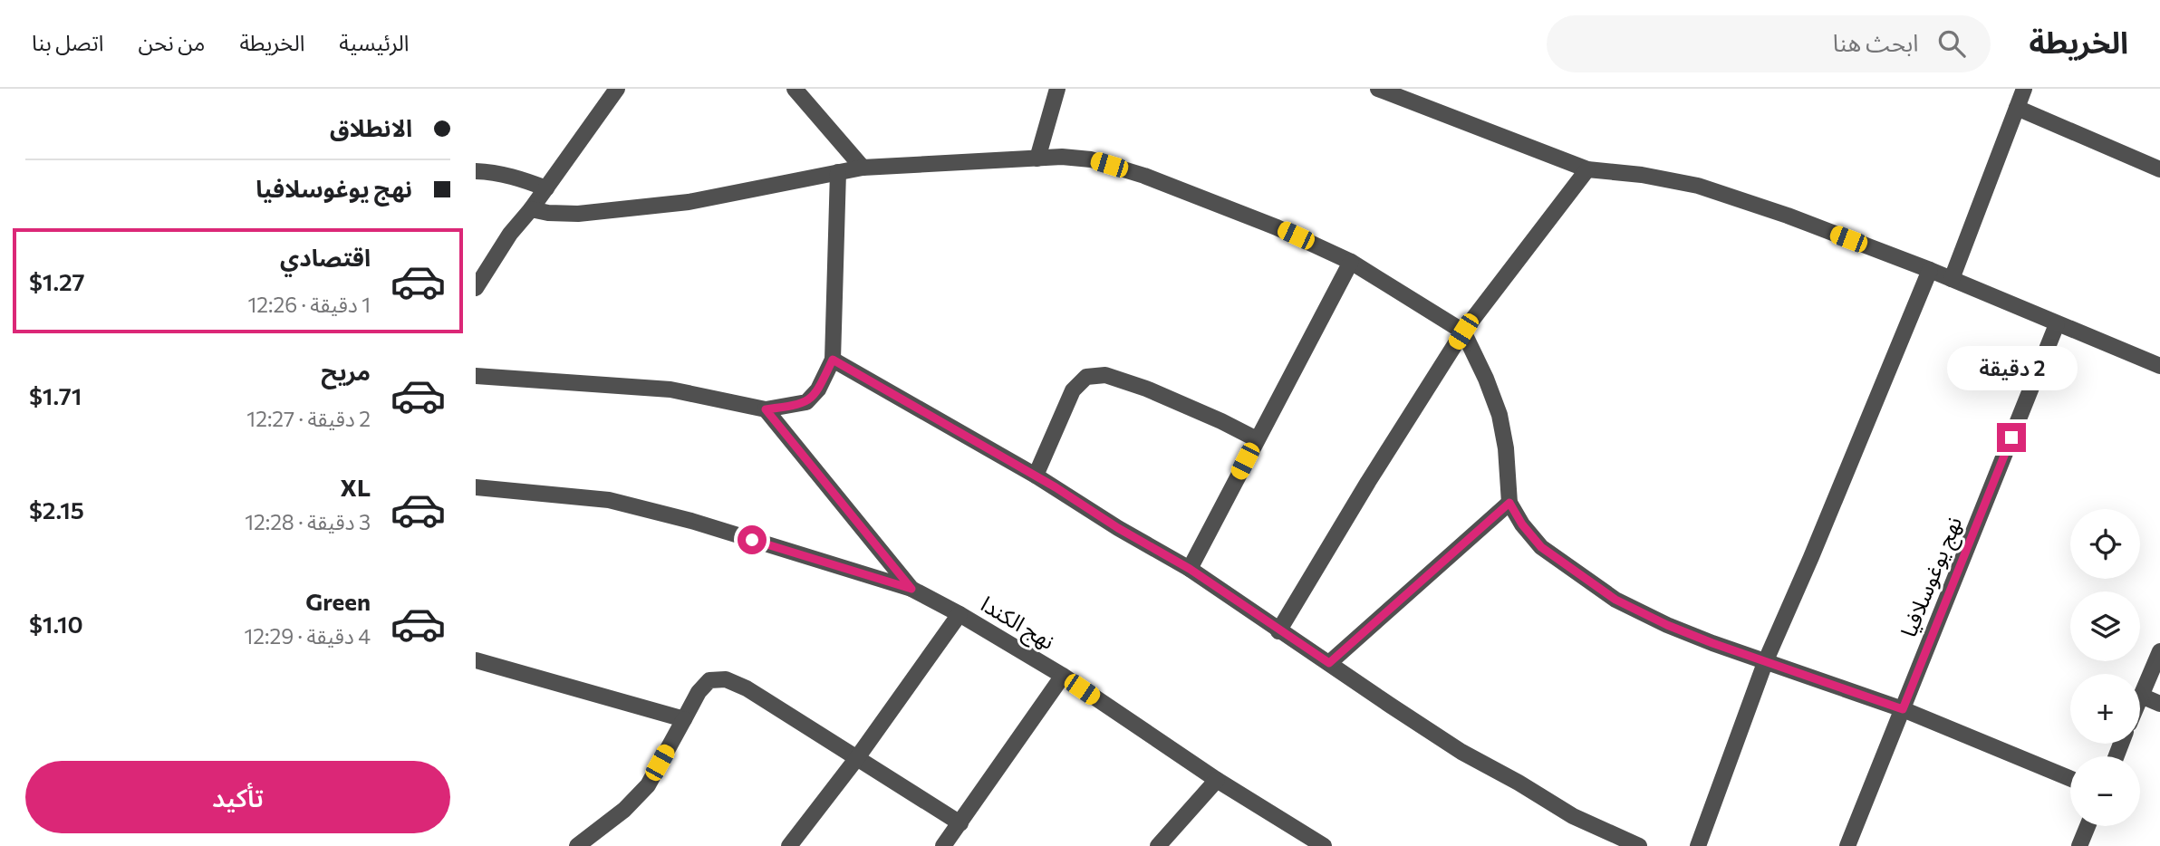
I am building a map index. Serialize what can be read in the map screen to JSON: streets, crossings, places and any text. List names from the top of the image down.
{
  "streets": {
    "street": ["نهج يوغوسلافيا", "نهج الكندا"]
  },
  "page": {
    "header": "الخريطة",
    "search": "ابحث هنا",
    "nav": [
      "الرئيسية",
      "الخريطة",
      "من نحن",
      "اتصل بنا"
    ],
    "banner": ["الانطلاق", "نهج يوغوسلافيا"],
    "list": [
      {
        "name": "اقتصادي",
        "note": "1 دقيقة · 12:26",
        "value": "$1.27"
      },
      {
        "name": "مريح",
        "note": "2 دقيقة · 12:27",
        "value": "$1.71"
      },
      {
        "name": "XL",
        "note": "3 دقيقة · 12:28",
        "value": "$2.15"
      },
      {
        "name": "Green",
        "note": "4 دقيقة · 12:29",
        "value": "$1.10"
      }
    ],
    "bubble": "2 دقيقة",
    "map_buttons": ["+", "−"],
    "buttons": "تأكيد"
  }
}
